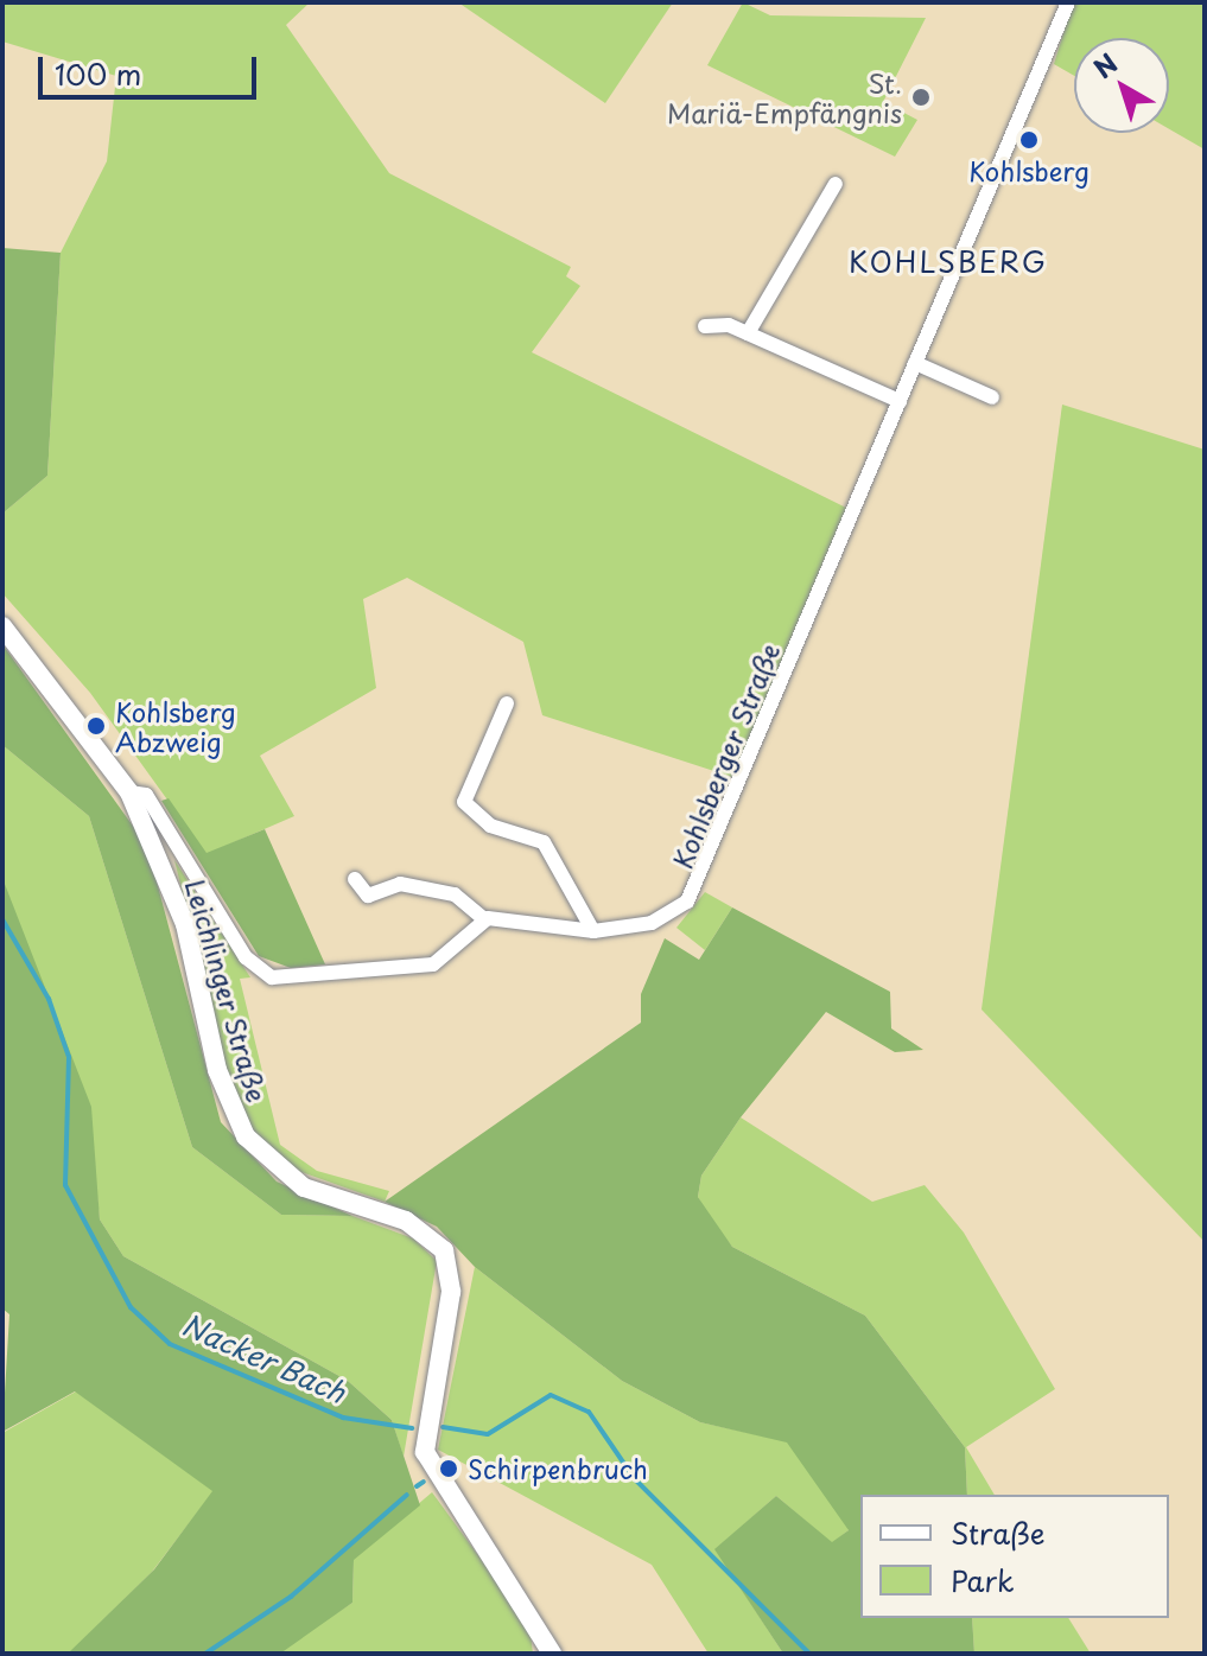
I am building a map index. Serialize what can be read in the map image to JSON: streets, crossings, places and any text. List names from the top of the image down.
{
  "streets": {
    "main road": ["Leichlinger Straße"],
    "street": ["Kohlsberger Straße"]
  },
  "districts": ["KOHLSBERG"],
  "water": ["Nacker Bach"],
  "places": [
    "St. Mariä-Empfängnis",
    "Kohlsberg",
    "Kohlsberg Abzweig",
    "Schirpenbruch"
  ],
  "legend": ["Straße", "Park"],
  "scale_bar": "100 m",
  "north": "top left"
}
